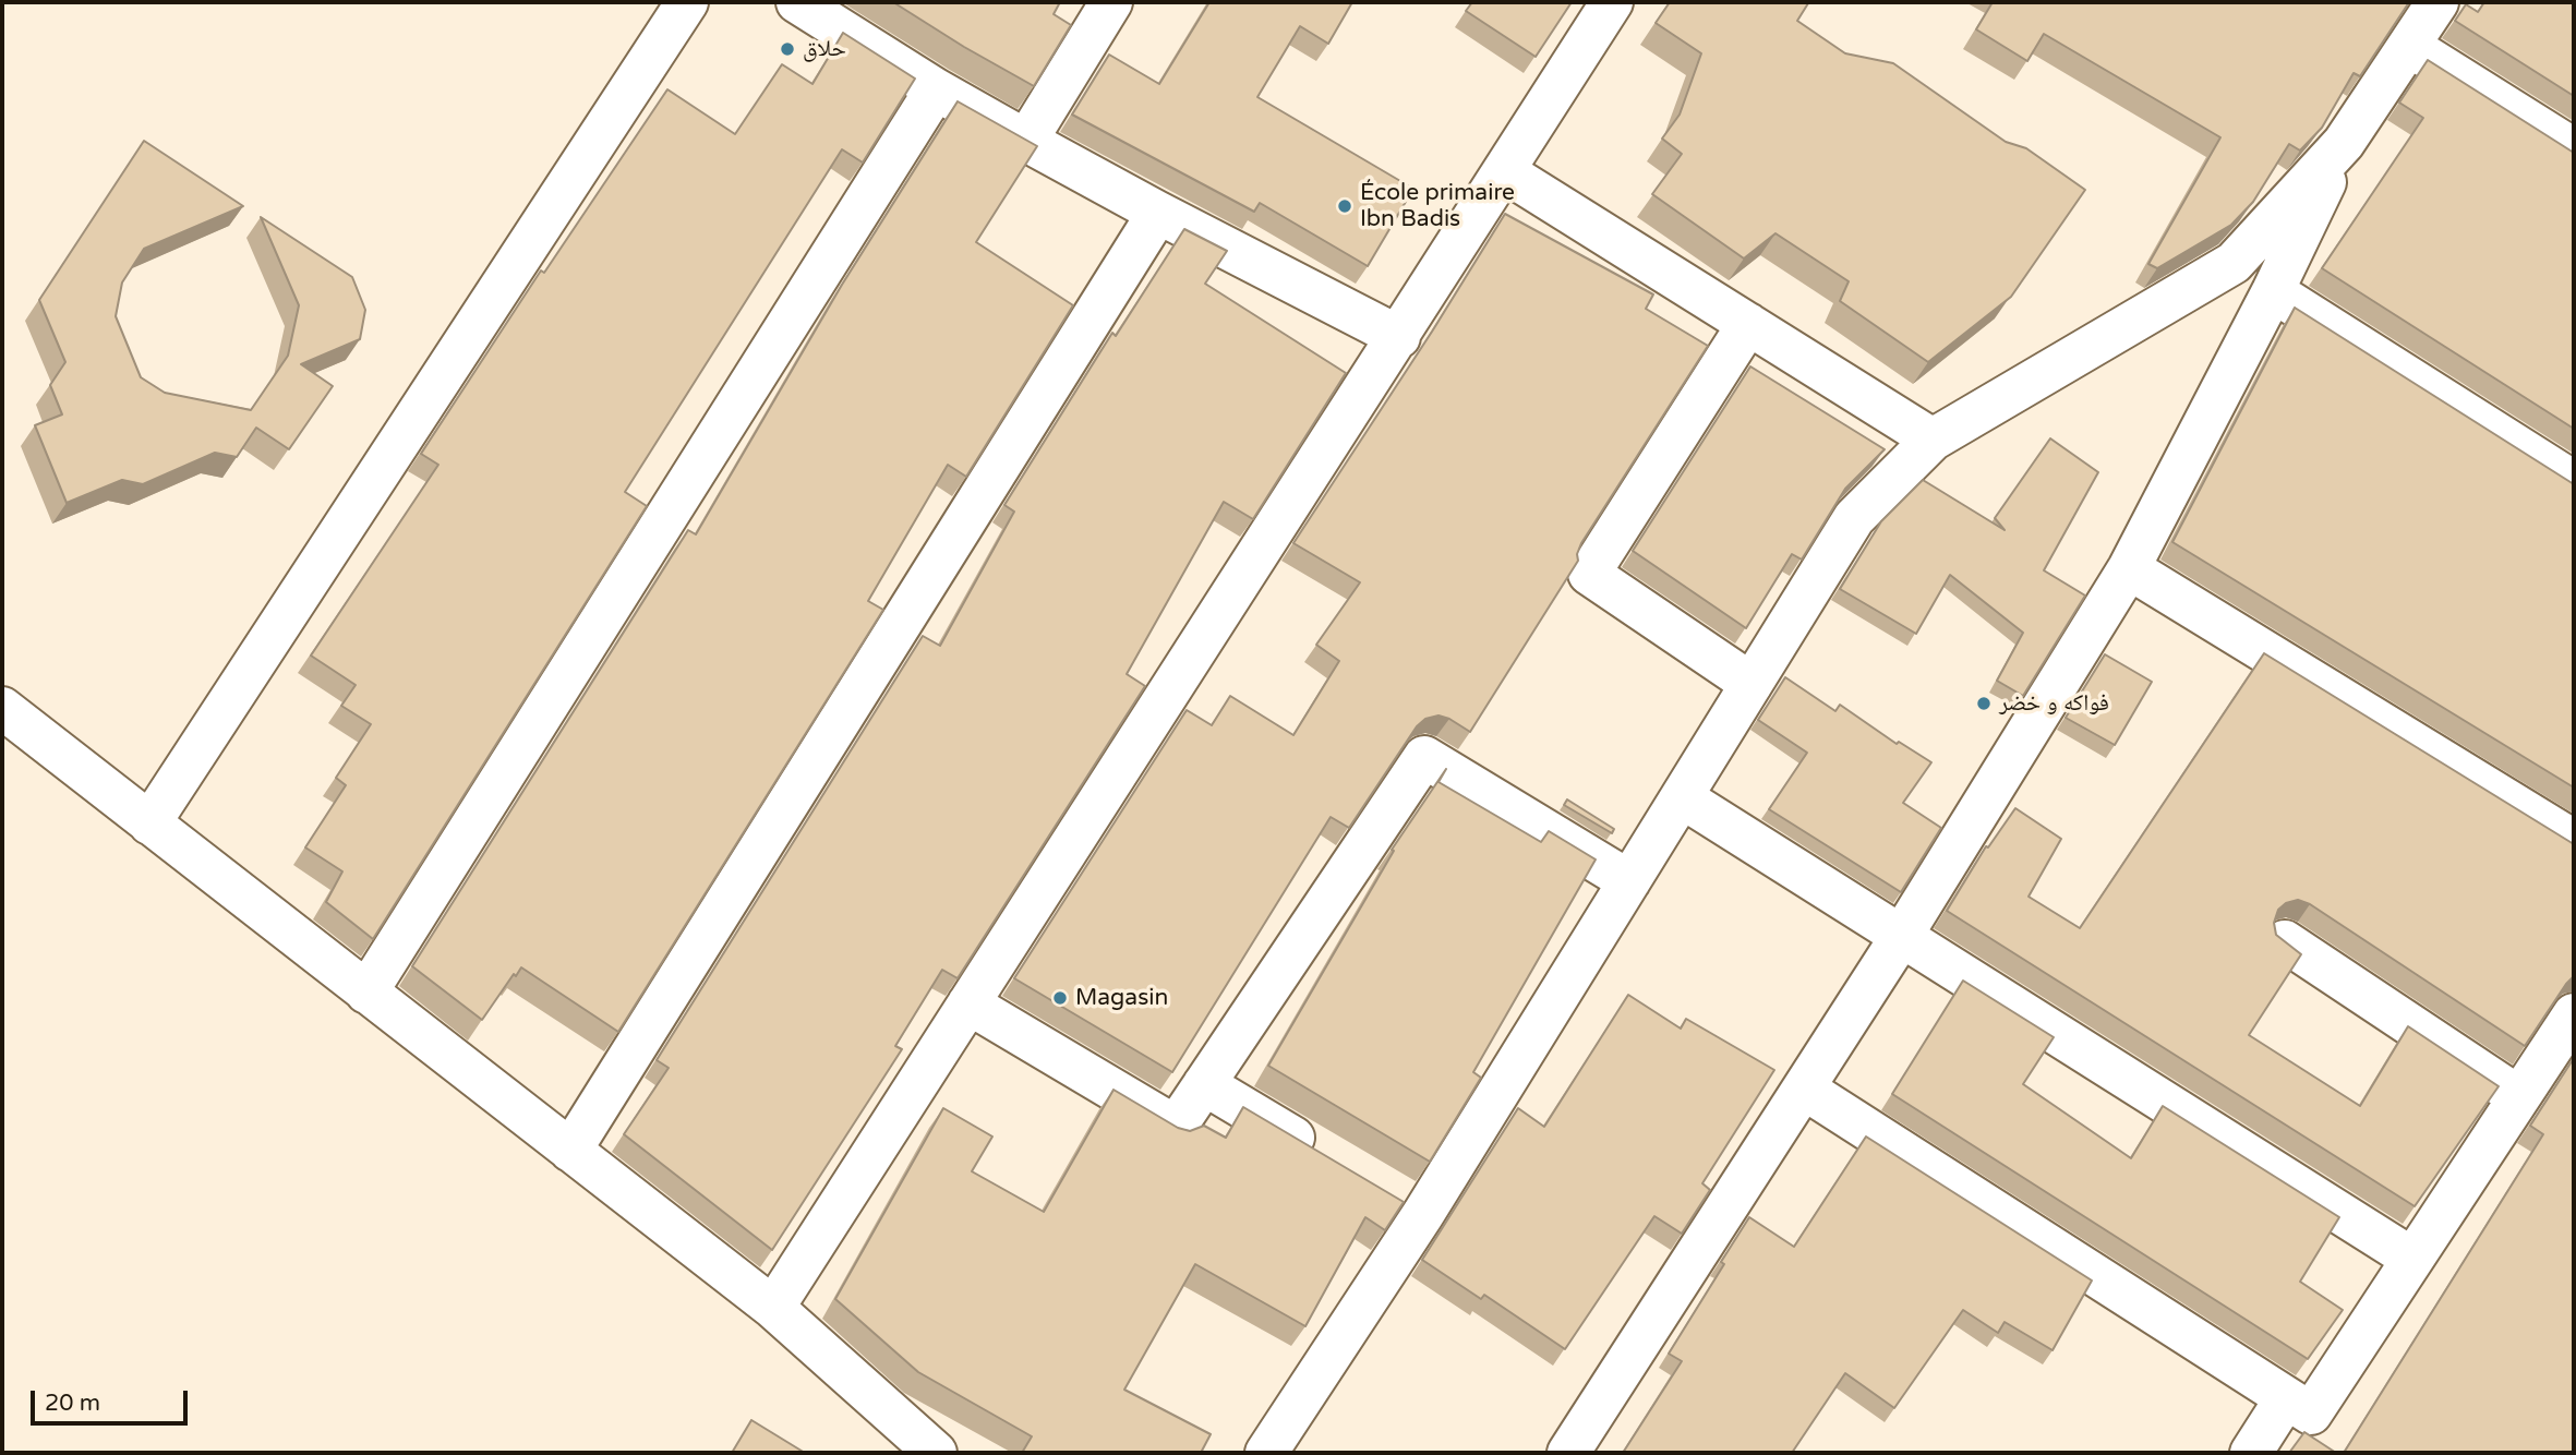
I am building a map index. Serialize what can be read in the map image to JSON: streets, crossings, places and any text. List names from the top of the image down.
{
  "places": [
    "حلاق",
    "École primaire Ibn Badis",
    "فواكه و خضر",
    "Magasin"
  ],
  "scale_bar": "20 m"
}
